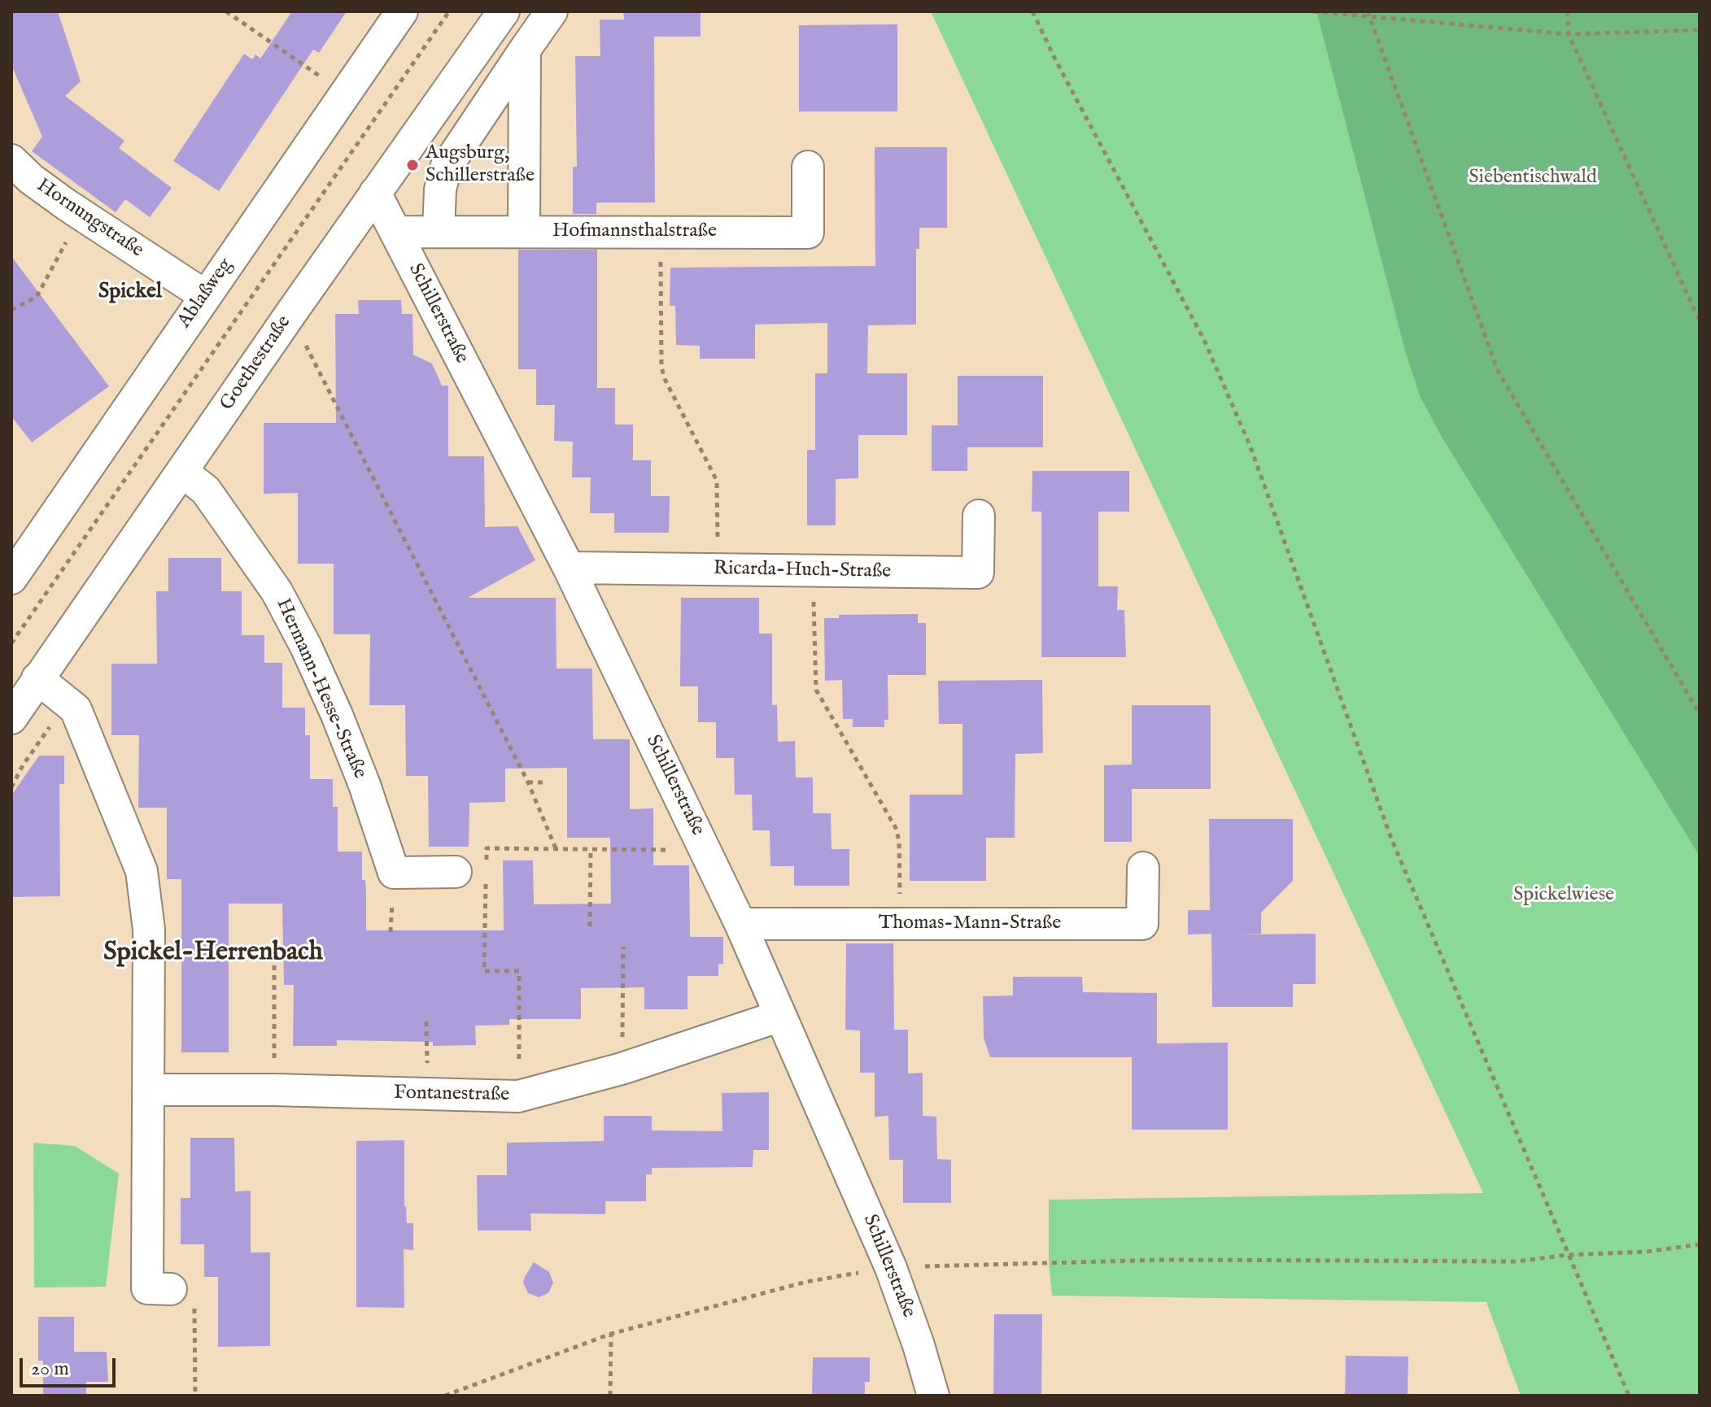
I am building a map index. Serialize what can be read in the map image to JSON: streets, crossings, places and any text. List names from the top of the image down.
{
  "streets": {
    "street": [
      "Hornungstraße",
      "Hofmannsthalstraße",
      "Ablaßweg",
      "Schillerstraße",
      "Goethestraße",
      "Ricarda-Huch-Straße",
      "Hermann-Hesse-Straße",
      "Thomas-Mann-Straße",
      "Fontanestraße"
    ]
  },
  "crossings": [
    ["Hornungstraße", "Ablaßweg"],
    ["Hofmannsthalstraße", "Schillerstraße"],
    ["Schillerstraße", "Goethestraße"],
    ["Schillerstraße", "Ricarda-Huch-Straße"],
    ["Schillerstraße", "Thomas-Mann-Straße"],
    ["Schillerstraße", "Fontanestraße"],
    ["Goethestraße", "Hermann-Hesse-Straße"]
  ],
  "districts": ["Spickel", "Spickel-Herrenbach"],
  "parks": ["Siebentischwald", "Spickelwiese"],
  "places": ["Augsburg, Schillerstraße"],
  "scale_bar": "20 m"
}
